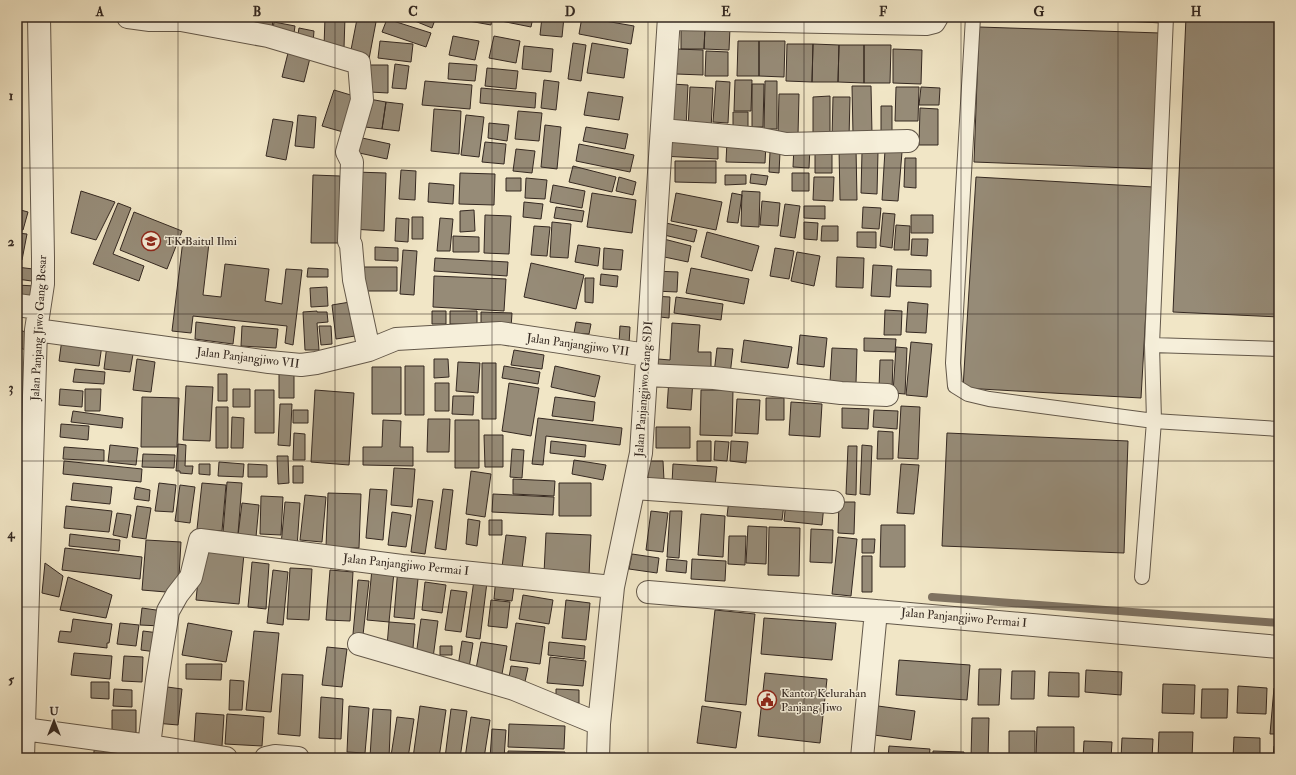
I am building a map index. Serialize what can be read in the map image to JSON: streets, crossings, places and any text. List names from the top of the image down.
{
  "streets": {
    "street": [
      "Jalan Panjang Jiwo Gang Besar",
      "Jalan Panjangjiwo VII",
      "Jalan Panjangjiwo Gang SDI",
      "Jalan Panjangjiwo Permai I"
    ]
  },
  "crossings": [
    ["Jalan Panjang Jiwo Gang Besar", "Jalan Panjangjiwo VII"],
    ["Jalan Panjangjiwo VII", "Jalan Panjangjiwo Gang SDI"],
    ["Jalan Panjangjiwo Gang SDI", "Jalan Panjangjiwo Permai I"]
  ],
  "places": {
    "school or university": ["TK Baitul Ilmi"],
    "public building": ["Kantor Kelurahan Panjang Jiwo"]
  },
  "north": "top",
  "grid": {
    "columns": [
      "A",
      "B",
      "C",
      "D",
      "E",
      "F",
      "G",
      "H"
    ],
    "rows": [
      "1",
      "2",
      "3",
      "4",
      "5"
    ]
  }
}
